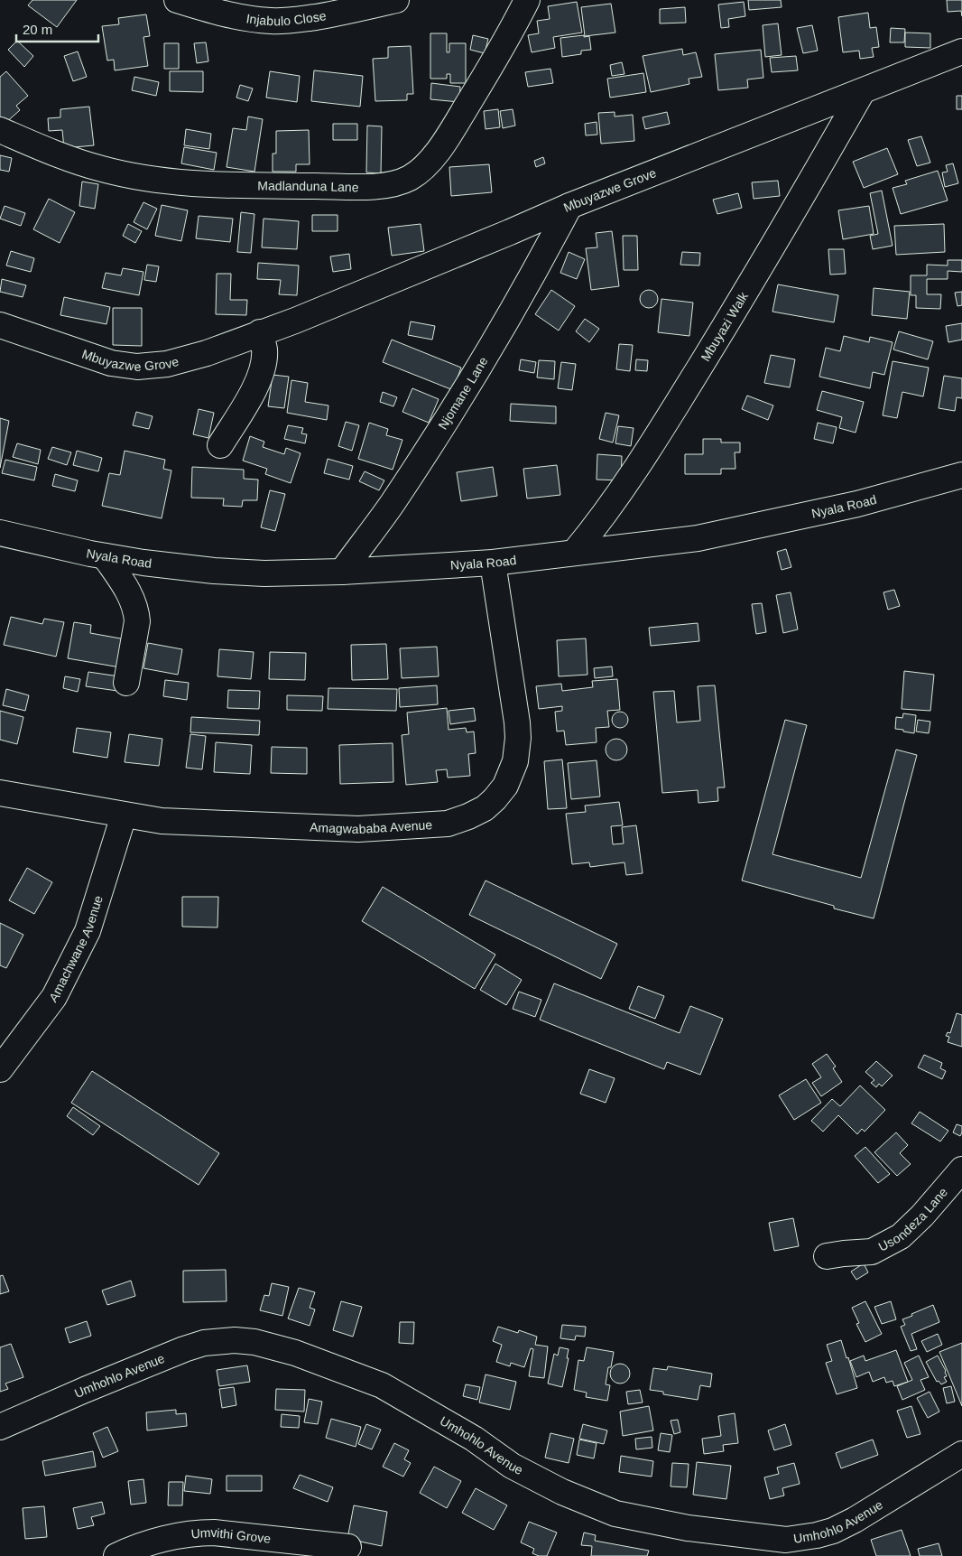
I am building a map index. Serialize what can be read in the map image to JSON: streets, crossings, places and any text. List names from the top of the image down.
{
  "streets": {
    "street": [
      "Injabulo Close",
      "Madlanduna Lane",
      "Mbuyazwe Grove",
      "Mbuyazi Walk",
      "Njomane Lane",
      "Nyala Road",
      "Amagwababa Avenue",
      "Amachwane Avenue",
      "Usondeza Lane",
      "Umhohlo Avenue",
      "Umvithi Grove"
    ]
  },
  "crossings": [
    ["Mbuyazwe Grove", "Mbuyazi Walk"],
    ["Mbuyazwe Grove", "Njomane Lane"],
    ["Mbuyazi Walk", "Nyala Road"],
    ["Njomane Lane", "Nyala Road"],
    ["Nyala Road", "Amagwababa Avenue"],
    ["Amagwababa Avenue", "Amachwane Avenue"]
  ],
  "scale_bar": "20 m"
}
